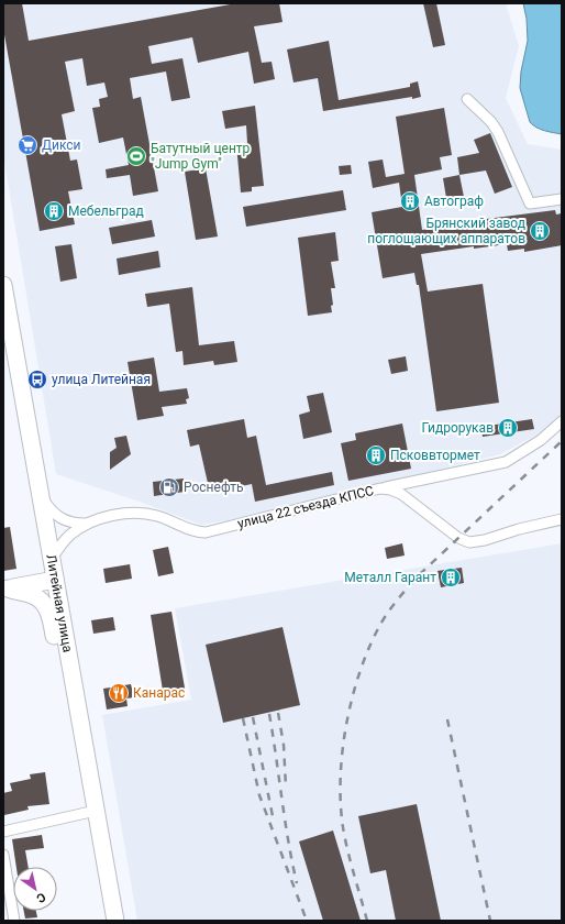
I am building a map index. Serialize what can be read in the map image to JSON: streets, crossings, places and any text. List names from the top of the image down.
{
  "streets": {
    "main road": ["Литейная улица"],
    "street": ["улица 22 съезда КПСС"]
  },
  "crossings": [
    ["улица 22 съезда КПСС", "Литейная улица"]
  ],
  "places": {
    "supermarket": ["Дикси"],
    "sports": ["Батутный центр \"Jump Gym\""],
    "building": [
      "Автограф",
      "Мебельград",
      "Брянский завод поглощающих аппаратов",
      "Гидрорукав",
      "Псковвтормет",
      "Металл Гарант"
    ],
    "bus stop": ["улица Литейная"],
    "fuel station": ["Роснефть"],
    "restaurant": ["Канарас"]
  },
  "north": "bottom right"
}
